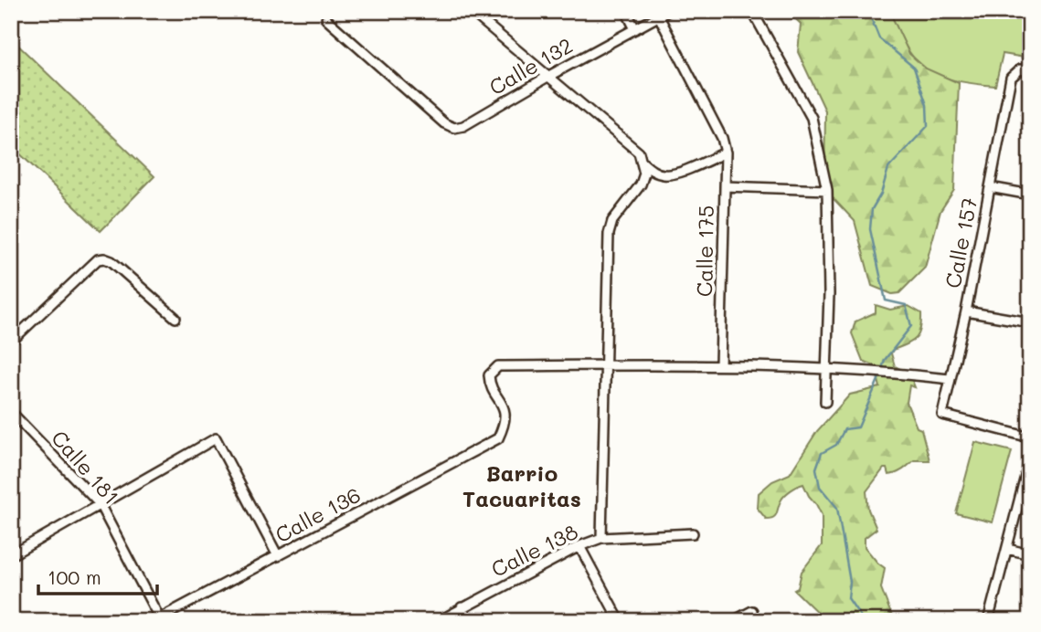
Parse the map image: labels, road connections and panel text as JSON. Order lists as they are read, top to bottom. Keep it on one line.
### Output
{"streets":{"street":["Calle 132","Calle 157","Calle 175","Calle 181","Calle 136","Calle 138"]},"crossings":[["Calle 132","Calle 175"],["Calle 181","Calle 136"]],"districts":["Barrio Tacuaritas"],"scale_bar":"100 m"}
